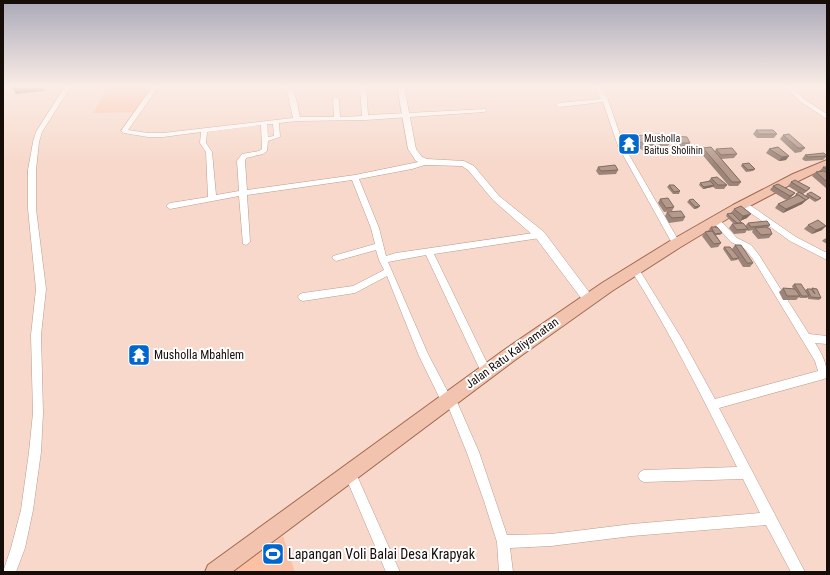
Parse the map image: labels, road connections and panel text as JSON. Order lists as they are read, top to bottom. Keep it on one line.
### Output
{"streets":{"main road":["Jalan Ratu Kaliyamatan"]},"places":{"temple":["Musholla Baitus Sholihin","Musholla Mbahlem"],"sports":["Lapangan Voli Balai Desa Krapyak"]}}
